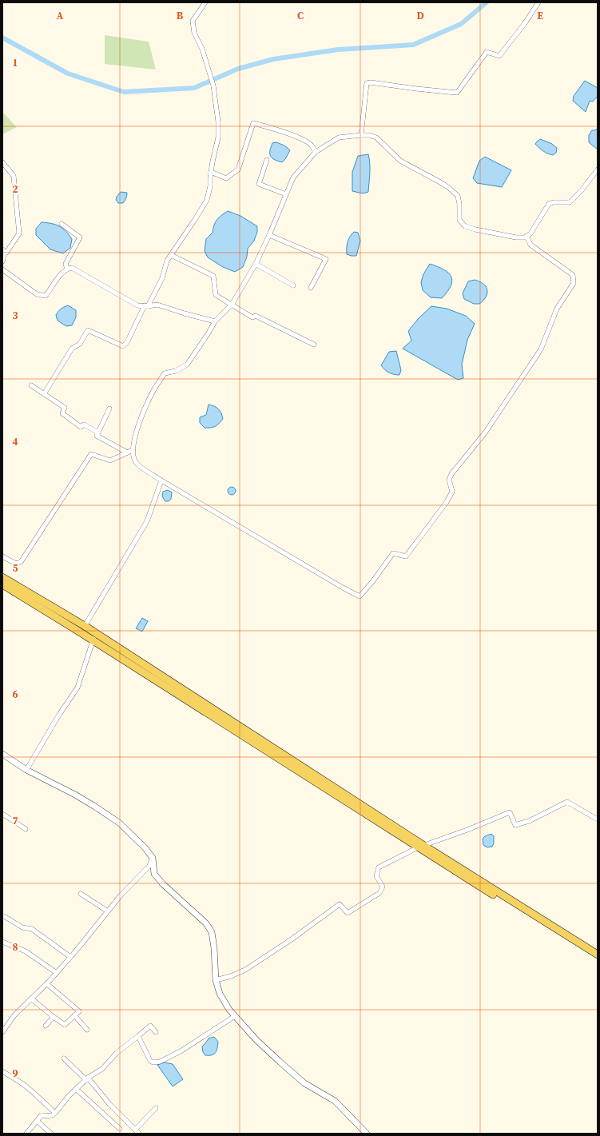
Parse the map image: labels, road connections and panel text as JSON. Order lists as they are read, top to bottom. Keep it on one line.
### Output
{"grid":{"columns":["A","B","C","D","E"],"rows":["1","2","3","4","5","6","7","8","9"]}}
